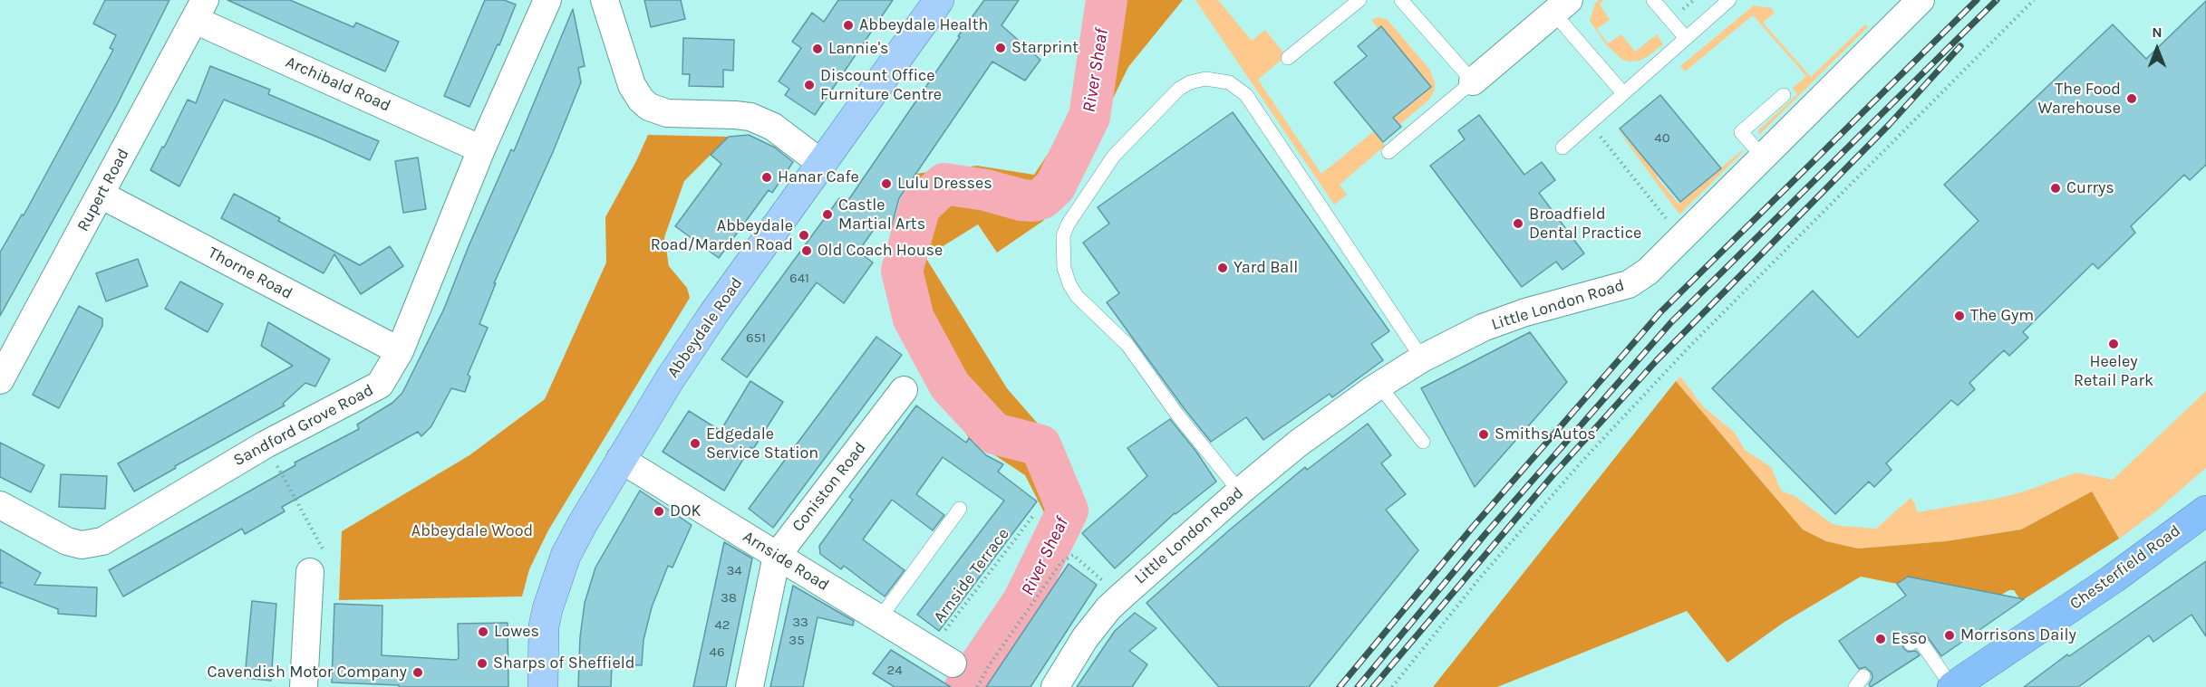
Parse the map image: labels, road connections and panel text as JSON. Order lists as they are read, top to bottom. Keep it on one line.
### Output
{"streets":{"highway":["Chesterfield Road"],"main road":["Abbeydale Road"],"street":["Archibald Road","Rupert Road","Thorne Road","Little London Road","Sandford Grove Road","Coniston Road","Arnside Road"],"path":["Arnside Terrace"]},"crossings":[["Archibald Road","Rupert Road"],["Archibald Road","Sandford Grove Road"],["Rupert Road","Thorne Road"],["Thorne Road","Sandford Grove Road"],["Abbeydale Road","Arnside Road"],["Coniston Road","Arnside Road"],["Arnside Road","Arnside Terrace"]],"water":["River Sheaf"],"parks":["Abbeydale Wood"],"places":["Abbeydale Health","Starprint","Lannie's","Discount Office Furniture Centre","The Food Warehouse","Hanar Cafe","Lulu Dresses","Currys","Castle Martial Arts","Broadfield Dental Practice","Abbeydale Road/Marden Road","Old Coach House","Yard Ball","The Gym","Heeley Retail Park","Smiths Autos","Edgedale Service Station","DOK","Lowes","Morrisons Daily","Esso","Sharps of Sheffield","Cavendish Motor Company"],"house_numbers":["40","641","651","34","38","33","42","35","46","24"],"north":"top"}
